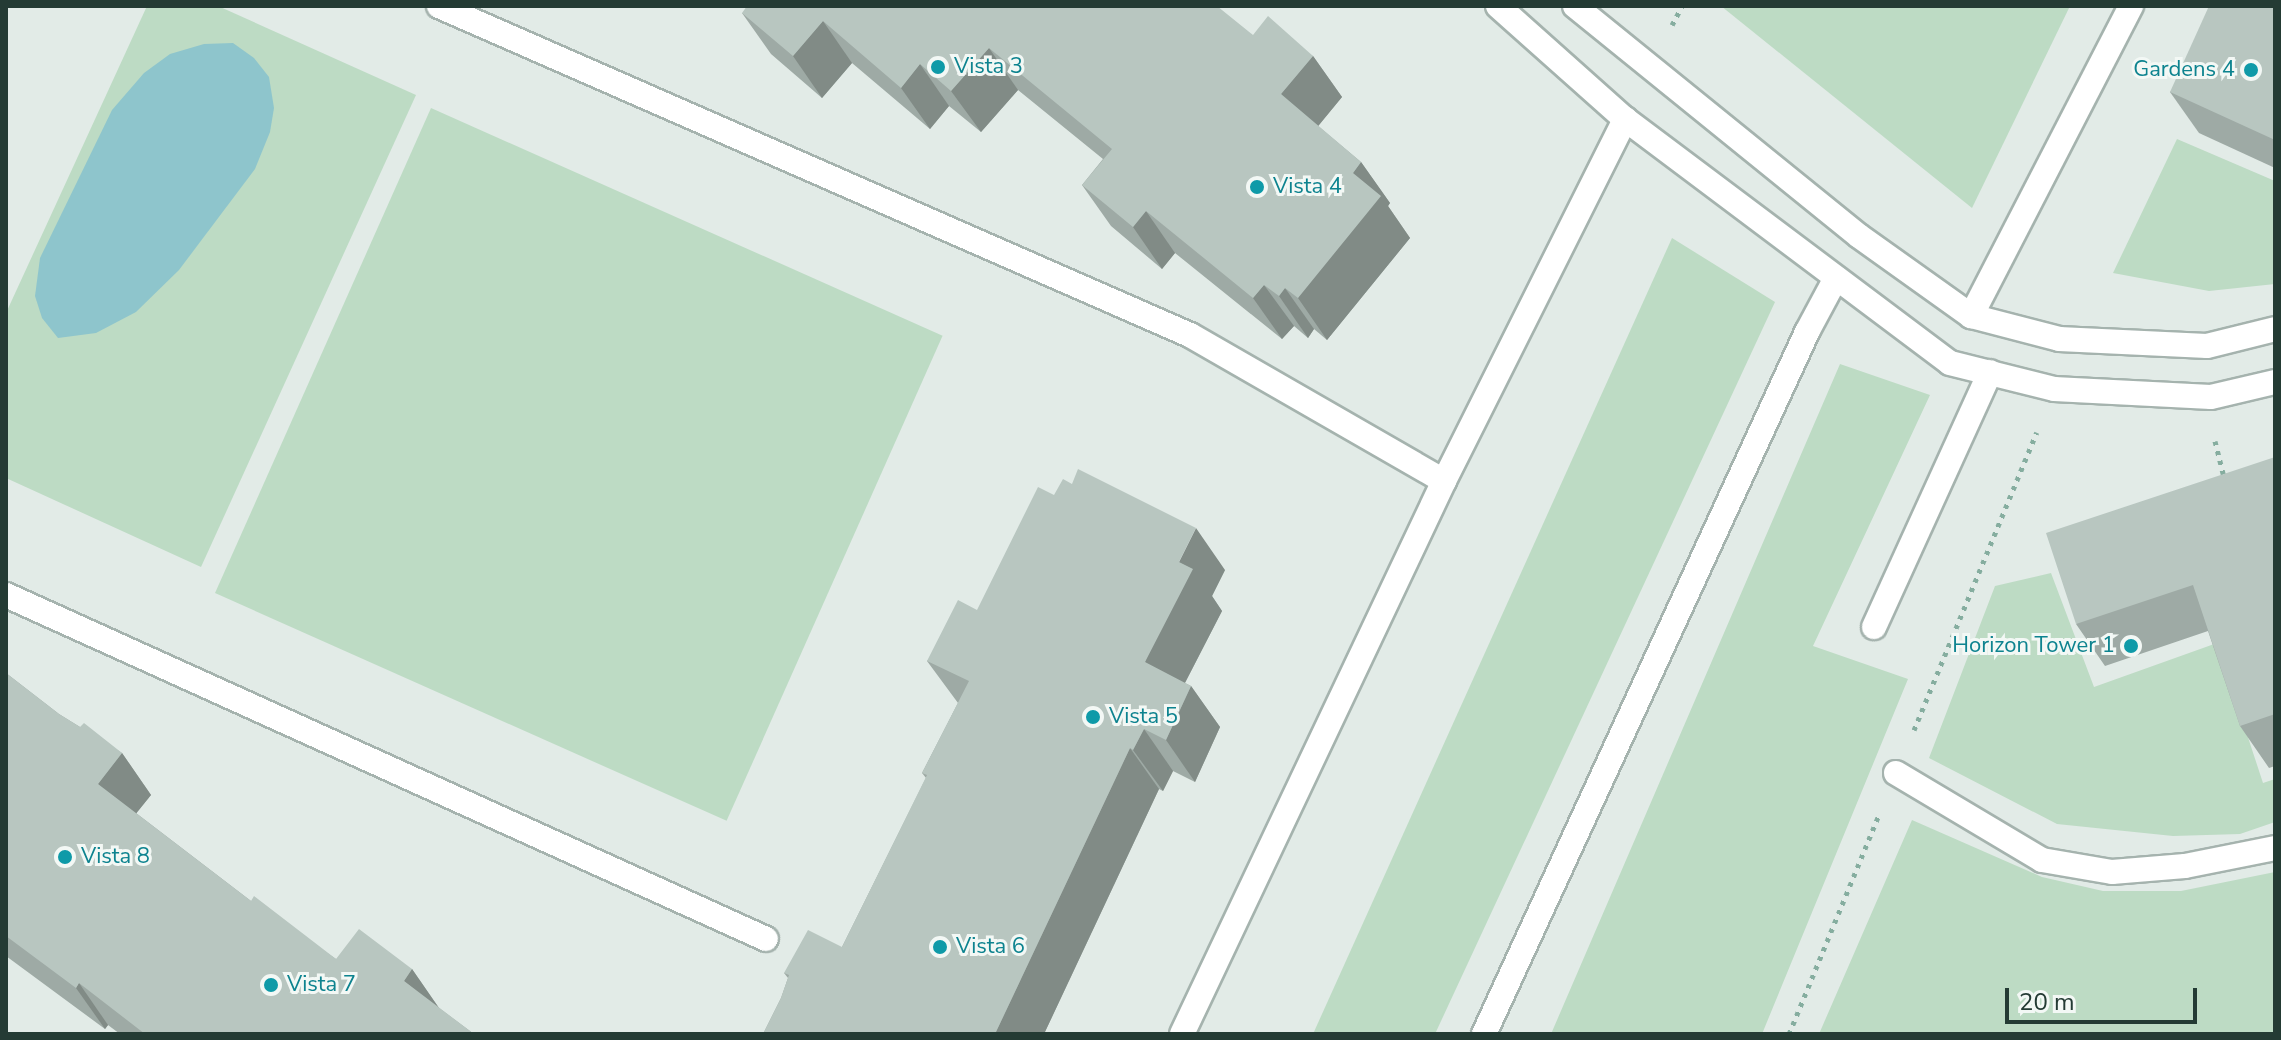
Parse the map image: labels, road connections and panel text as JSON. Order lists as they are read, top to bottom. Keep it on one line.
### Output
{"places":["Vista 3","Gardens 4","Vista 4","Horizon Tower 1","Vista 5","Vista 8","Vista 6","Vista 7"],"scale_bar":"20 m"}
